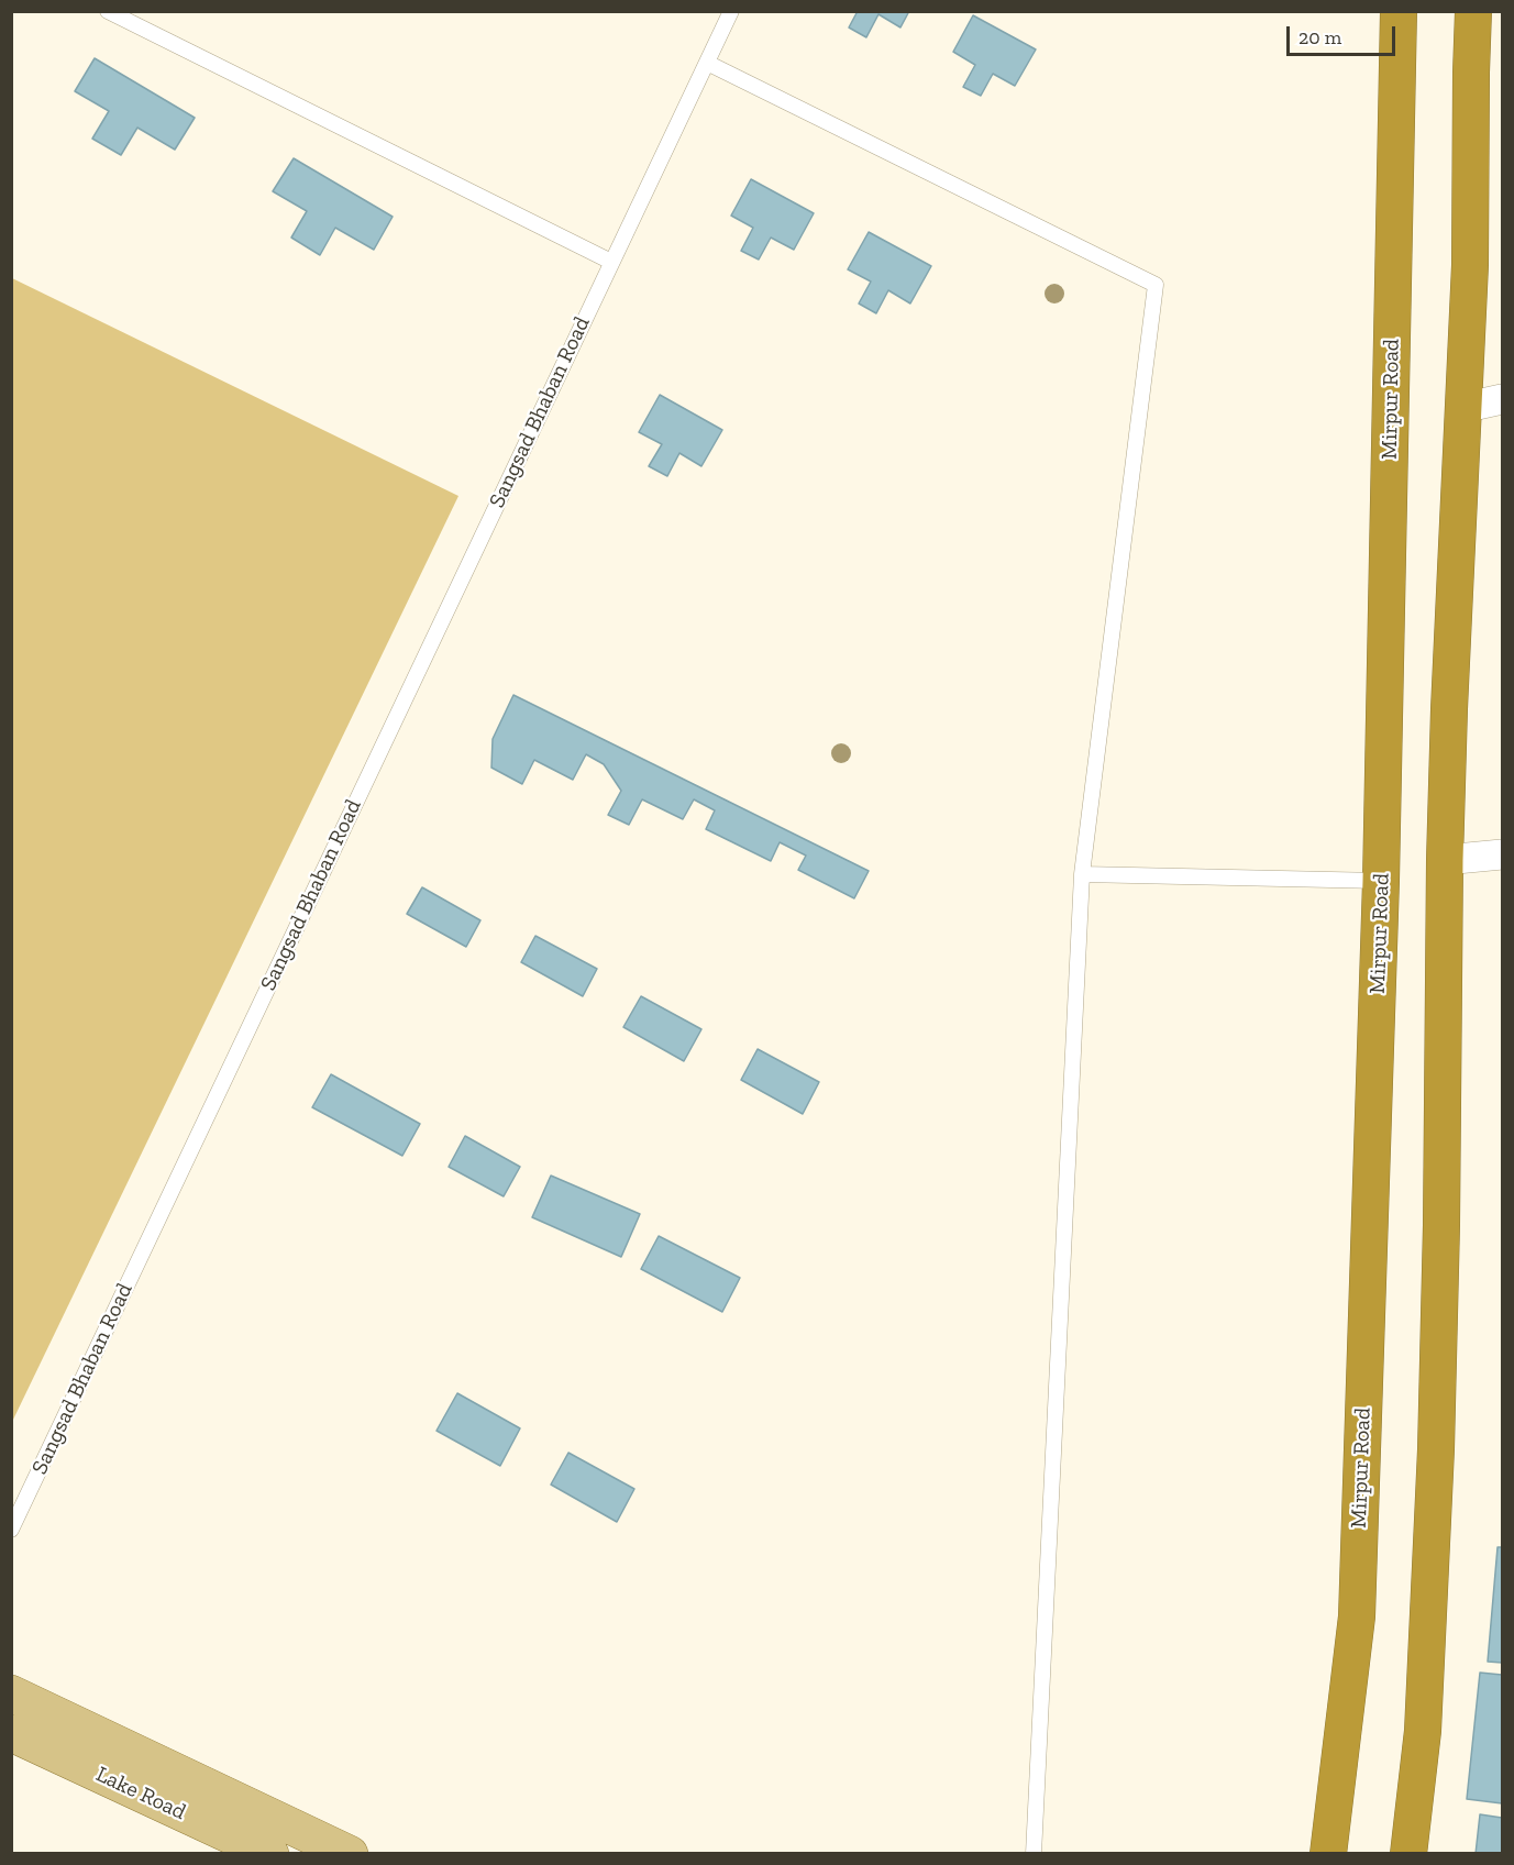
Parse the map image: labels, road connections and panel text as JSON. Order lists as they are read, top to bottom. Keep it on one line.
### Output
{"streets":{"highway":["Mirpur Road"],"main road":["Lake Road"],"lane":["Sangsad Bhaban Road"]},"scale_bar":"20 m"}
